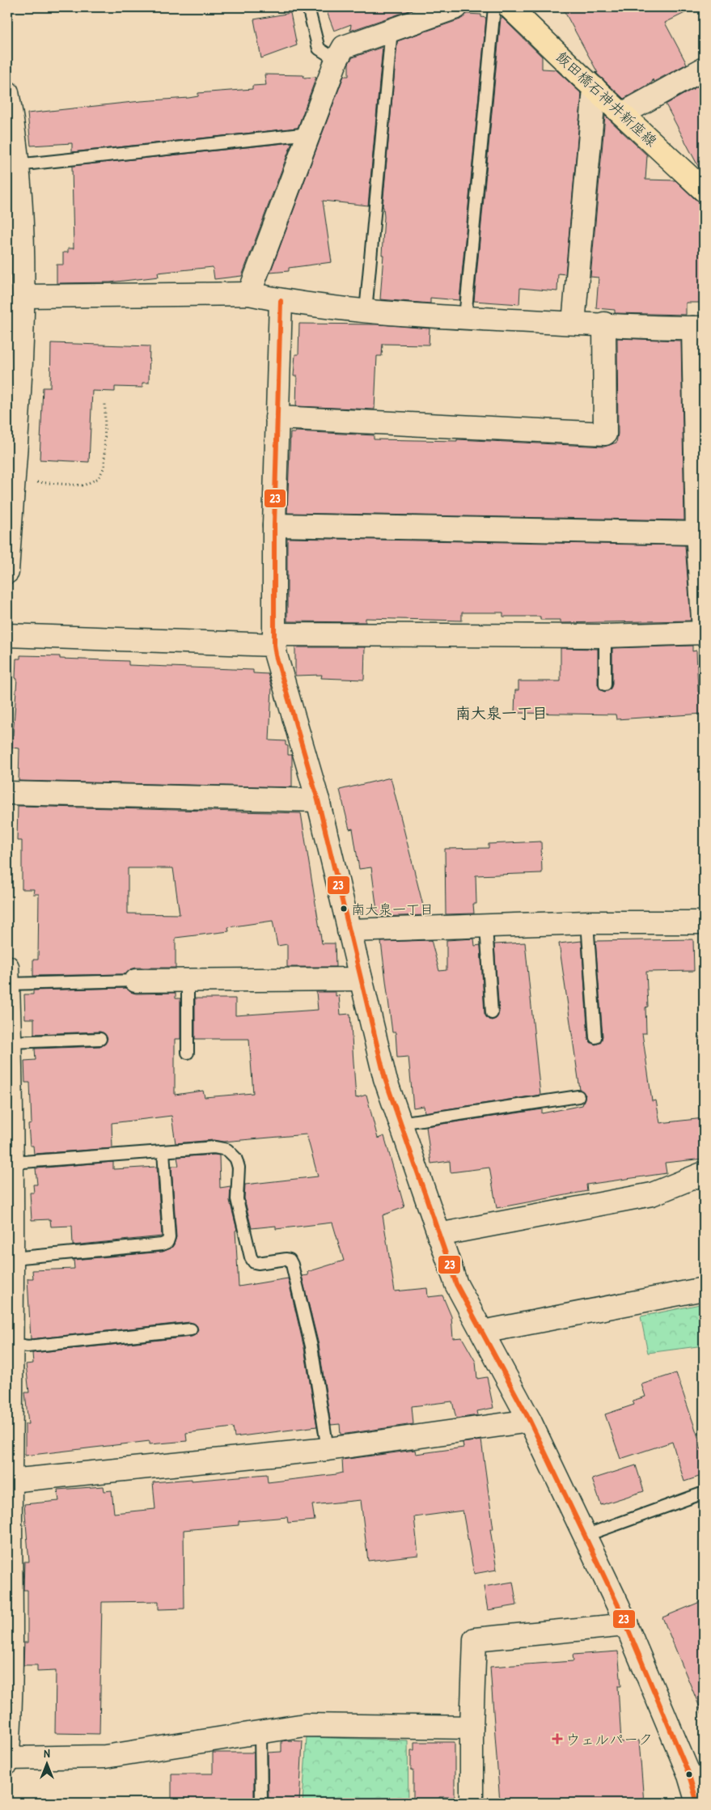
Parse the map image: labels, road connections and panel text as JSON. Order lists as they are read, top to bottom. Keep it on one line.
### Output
{"streets":{"main road":["飯田橋石神井新座線"]},"districts":["南大泉一丁目"],"places":{"other":["南大泉一丁目"],"health":["ウェルパーク"]},"lines":["transit line 23"],"north":"top"}
